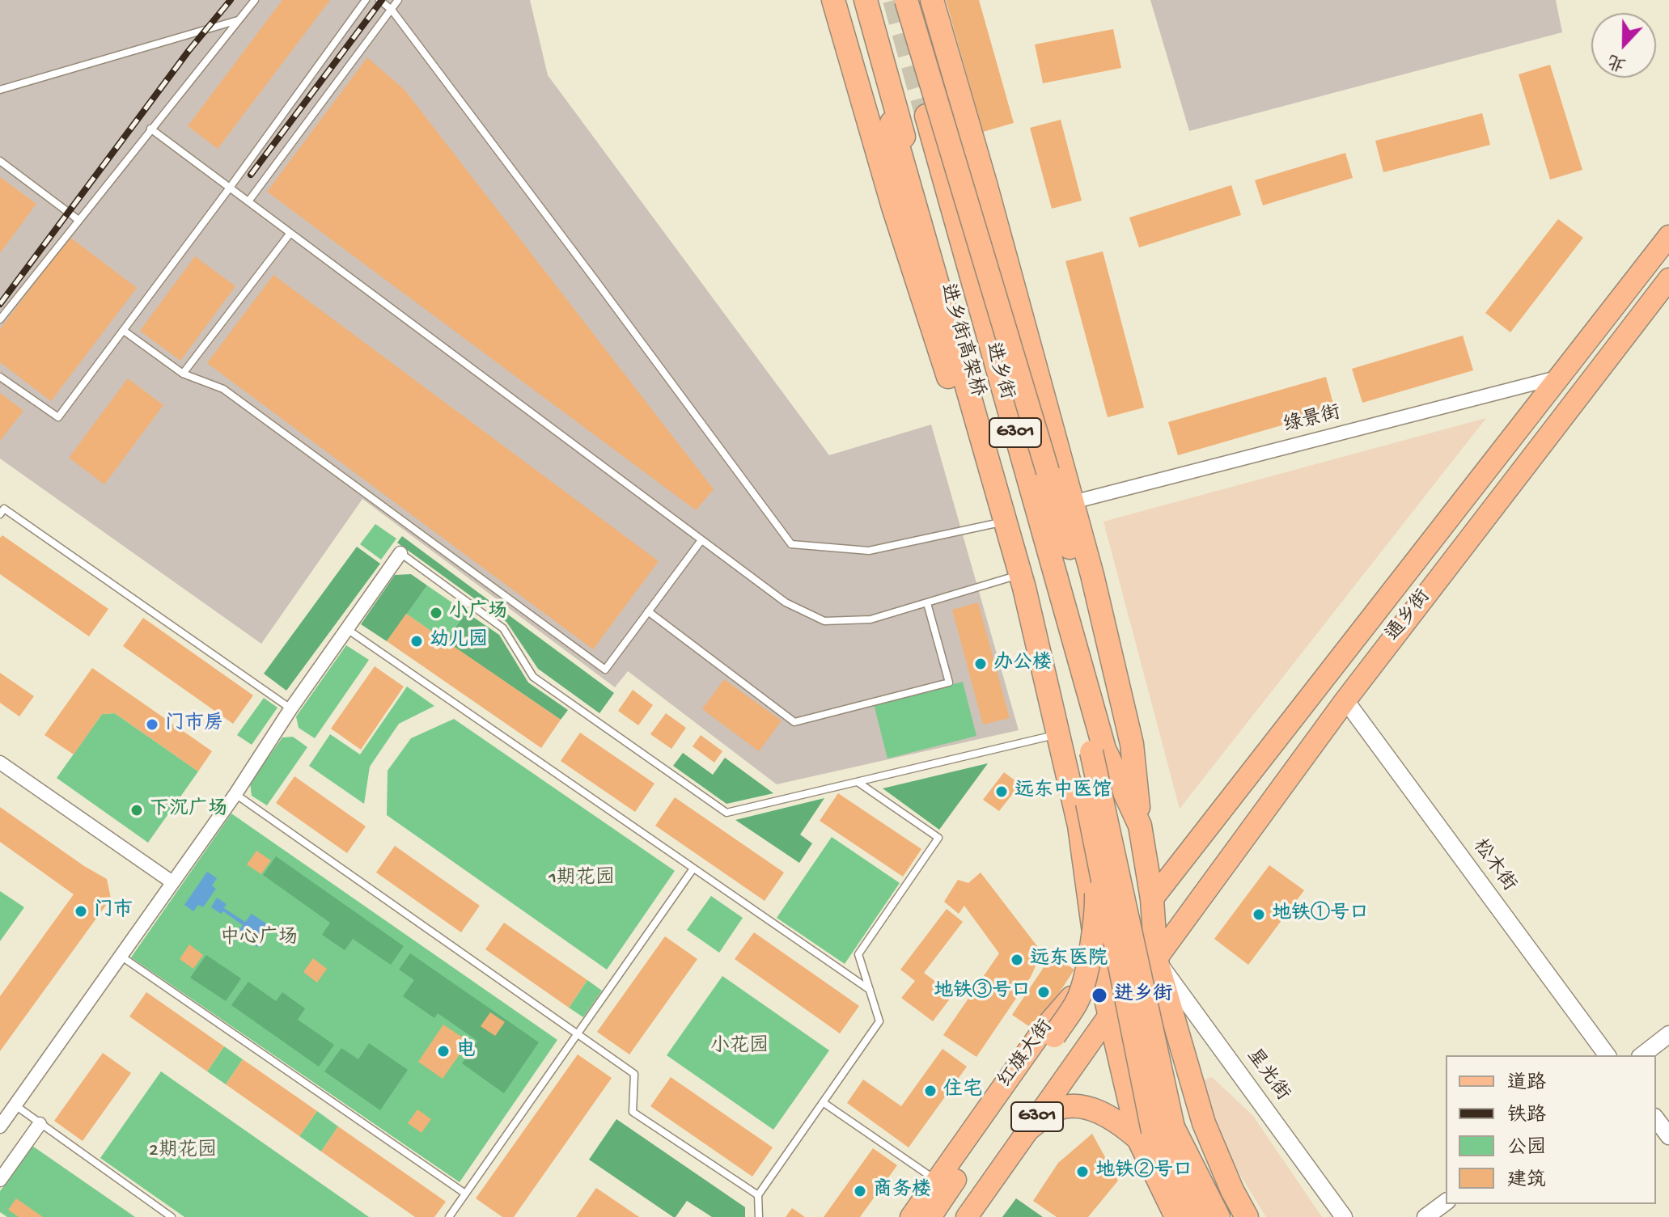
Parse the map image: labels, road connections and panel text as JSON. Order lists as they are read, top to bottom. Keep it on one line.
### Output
{"streets":{"highway":["进乡街高架桥","进乡街","G301","红旗大街"],"main road":["通乡街"],"street":["绿景街","松木街","星光街"]},"crossings":[["进乡街","G301"],["进乡街","通乡街"],["进乡街","红旗大街"],["进乡街","星光街"],["绿景街","通乡街"],["G301","通乡街"],["G301","星光街"],["通乡街","松木街"],["通乡街","红旗大街"],["通乡街","星光街"]],"parks":["1期花园","中心广场","小花园","2期花园"],"places":["小广场","幼儿园","办公楼","门市房","远东中医馆","下沉广场","门市","地铁①号口","远东医院","地铁③号口","进乡街","电","住宅","地铁②号口","商务楼"],"legend":["道路","铁路","公园","建筑"],"north":"bottom"}
